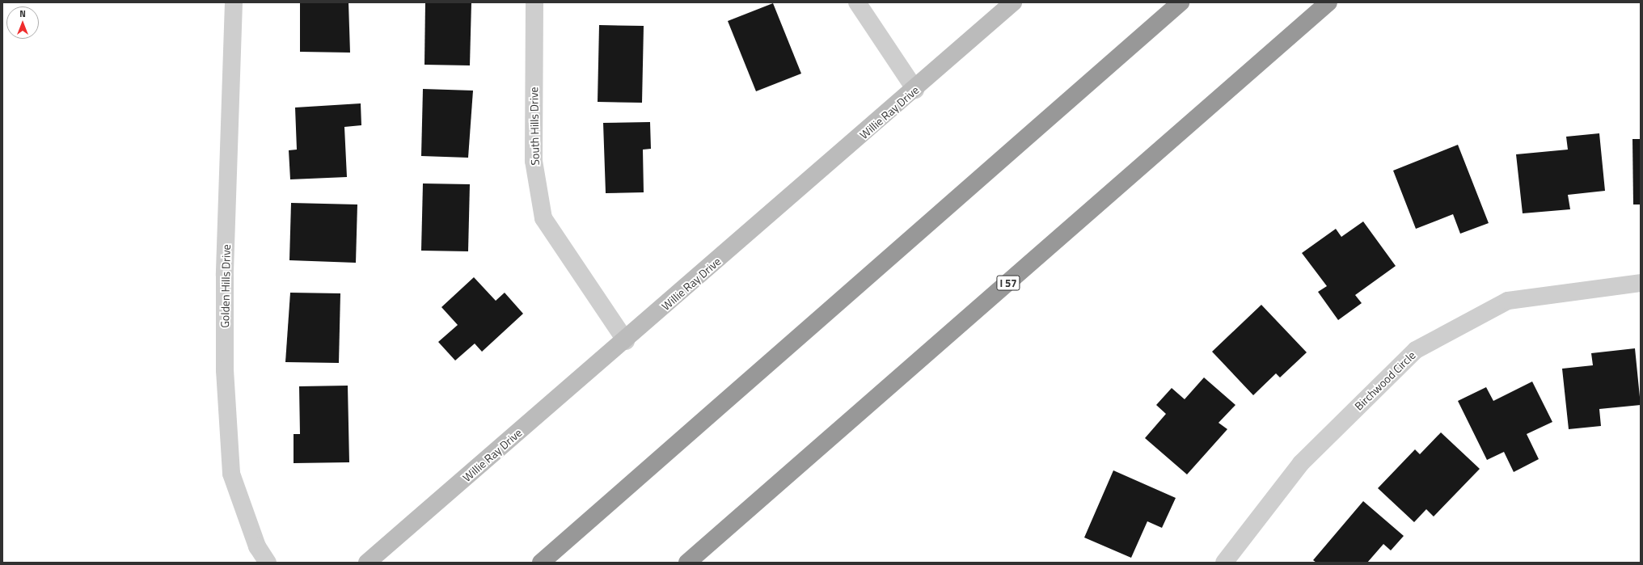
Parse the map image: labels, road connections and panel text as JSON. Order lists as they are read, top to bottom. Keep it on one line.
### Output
{"streets":{"highway":["I 57"],"street":["Willie Ray Drive","South Hills Drive","Golden Hills Drive","Birchwood Circle"]},"crossings":[["Willie Ray Drive","South Hills Drive"]],"north":"top"}
